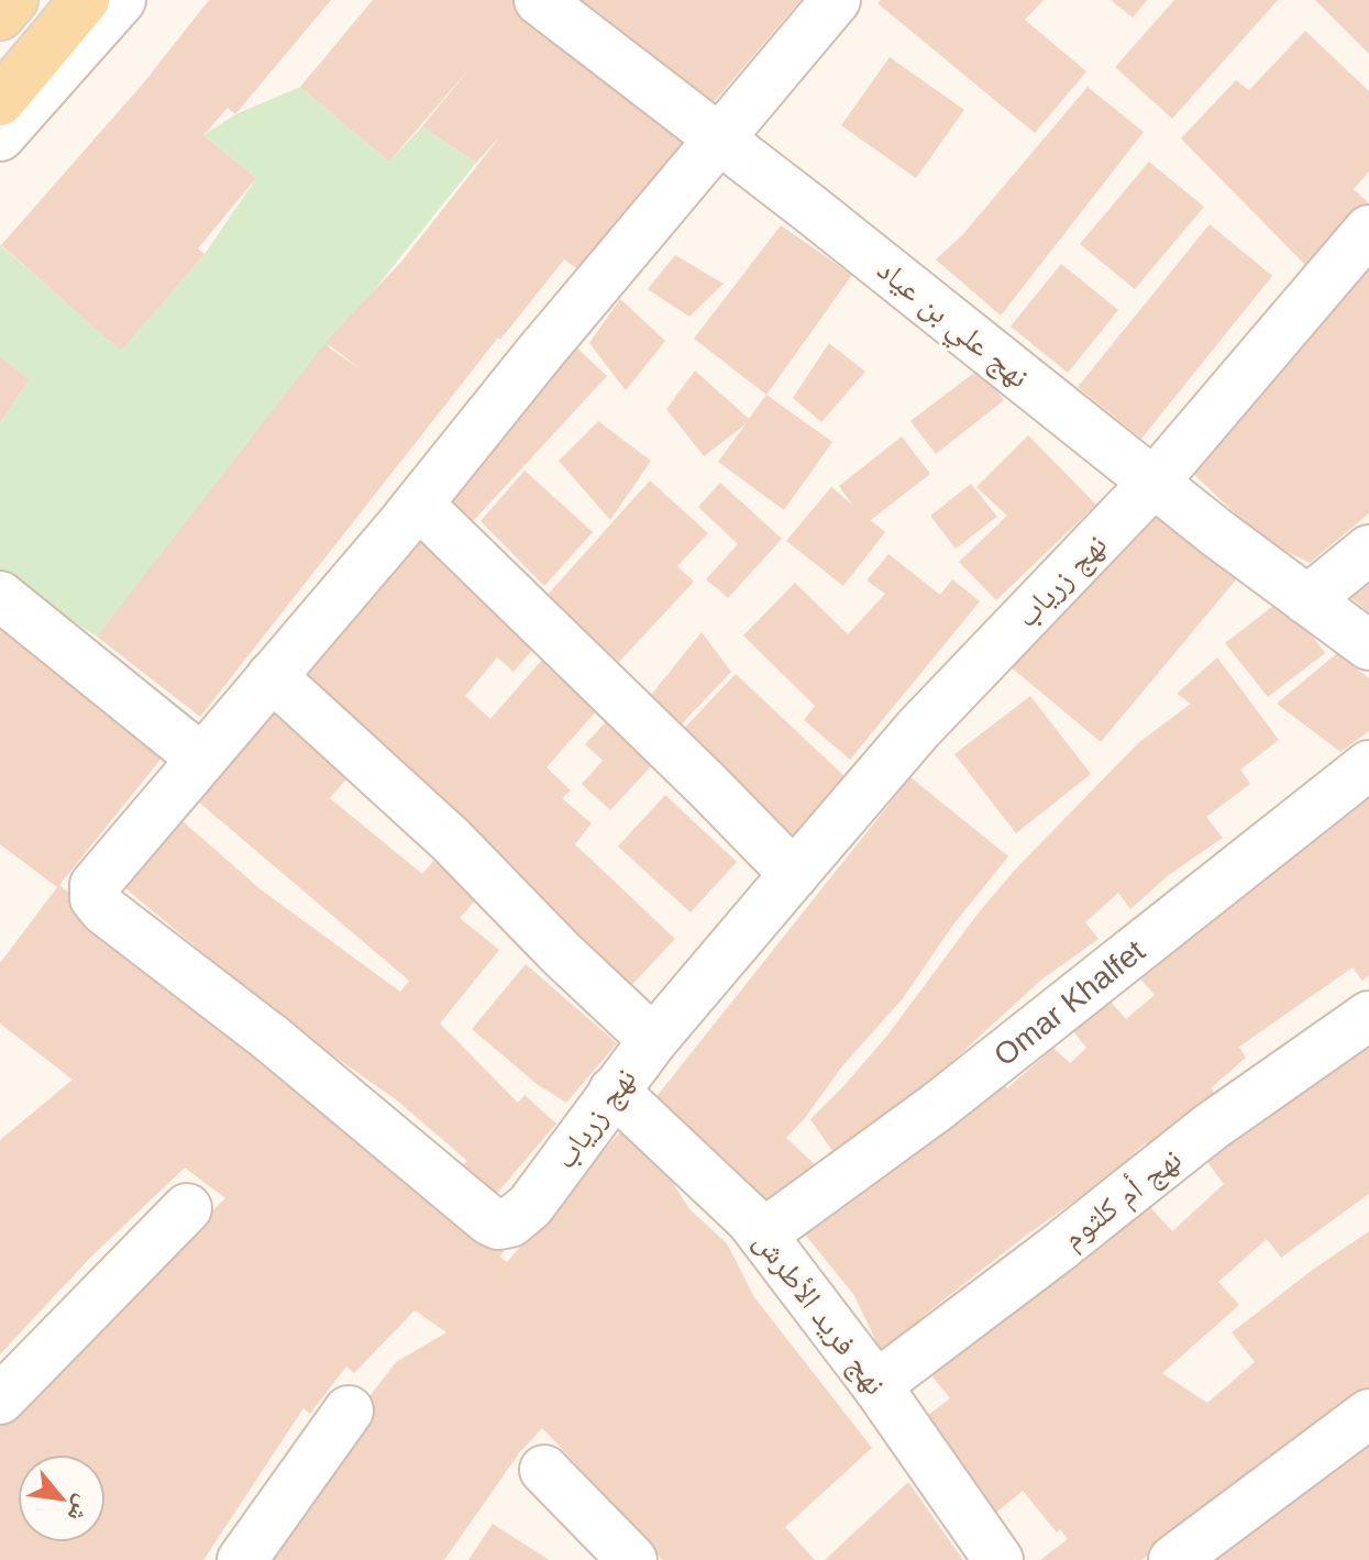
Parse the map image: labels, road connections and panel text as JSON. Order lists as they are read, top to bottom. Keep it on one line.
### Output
{"streets":{"street":["نهج علي بن عياد","نهج زرياب","Omar Khalfet","نهج أم كلثوم","نهج فريد الأطرش"]},"crossings":[["نهج علي بن عياد","نهج زرياب"],["نهج زرياب","نهج فريد الأطرش"],["Omar Khalfet","نهج فريد الأطرش"],["نهج أم كلثوم","نهج فريد الأطرش"]],"north":"bottom right"}
